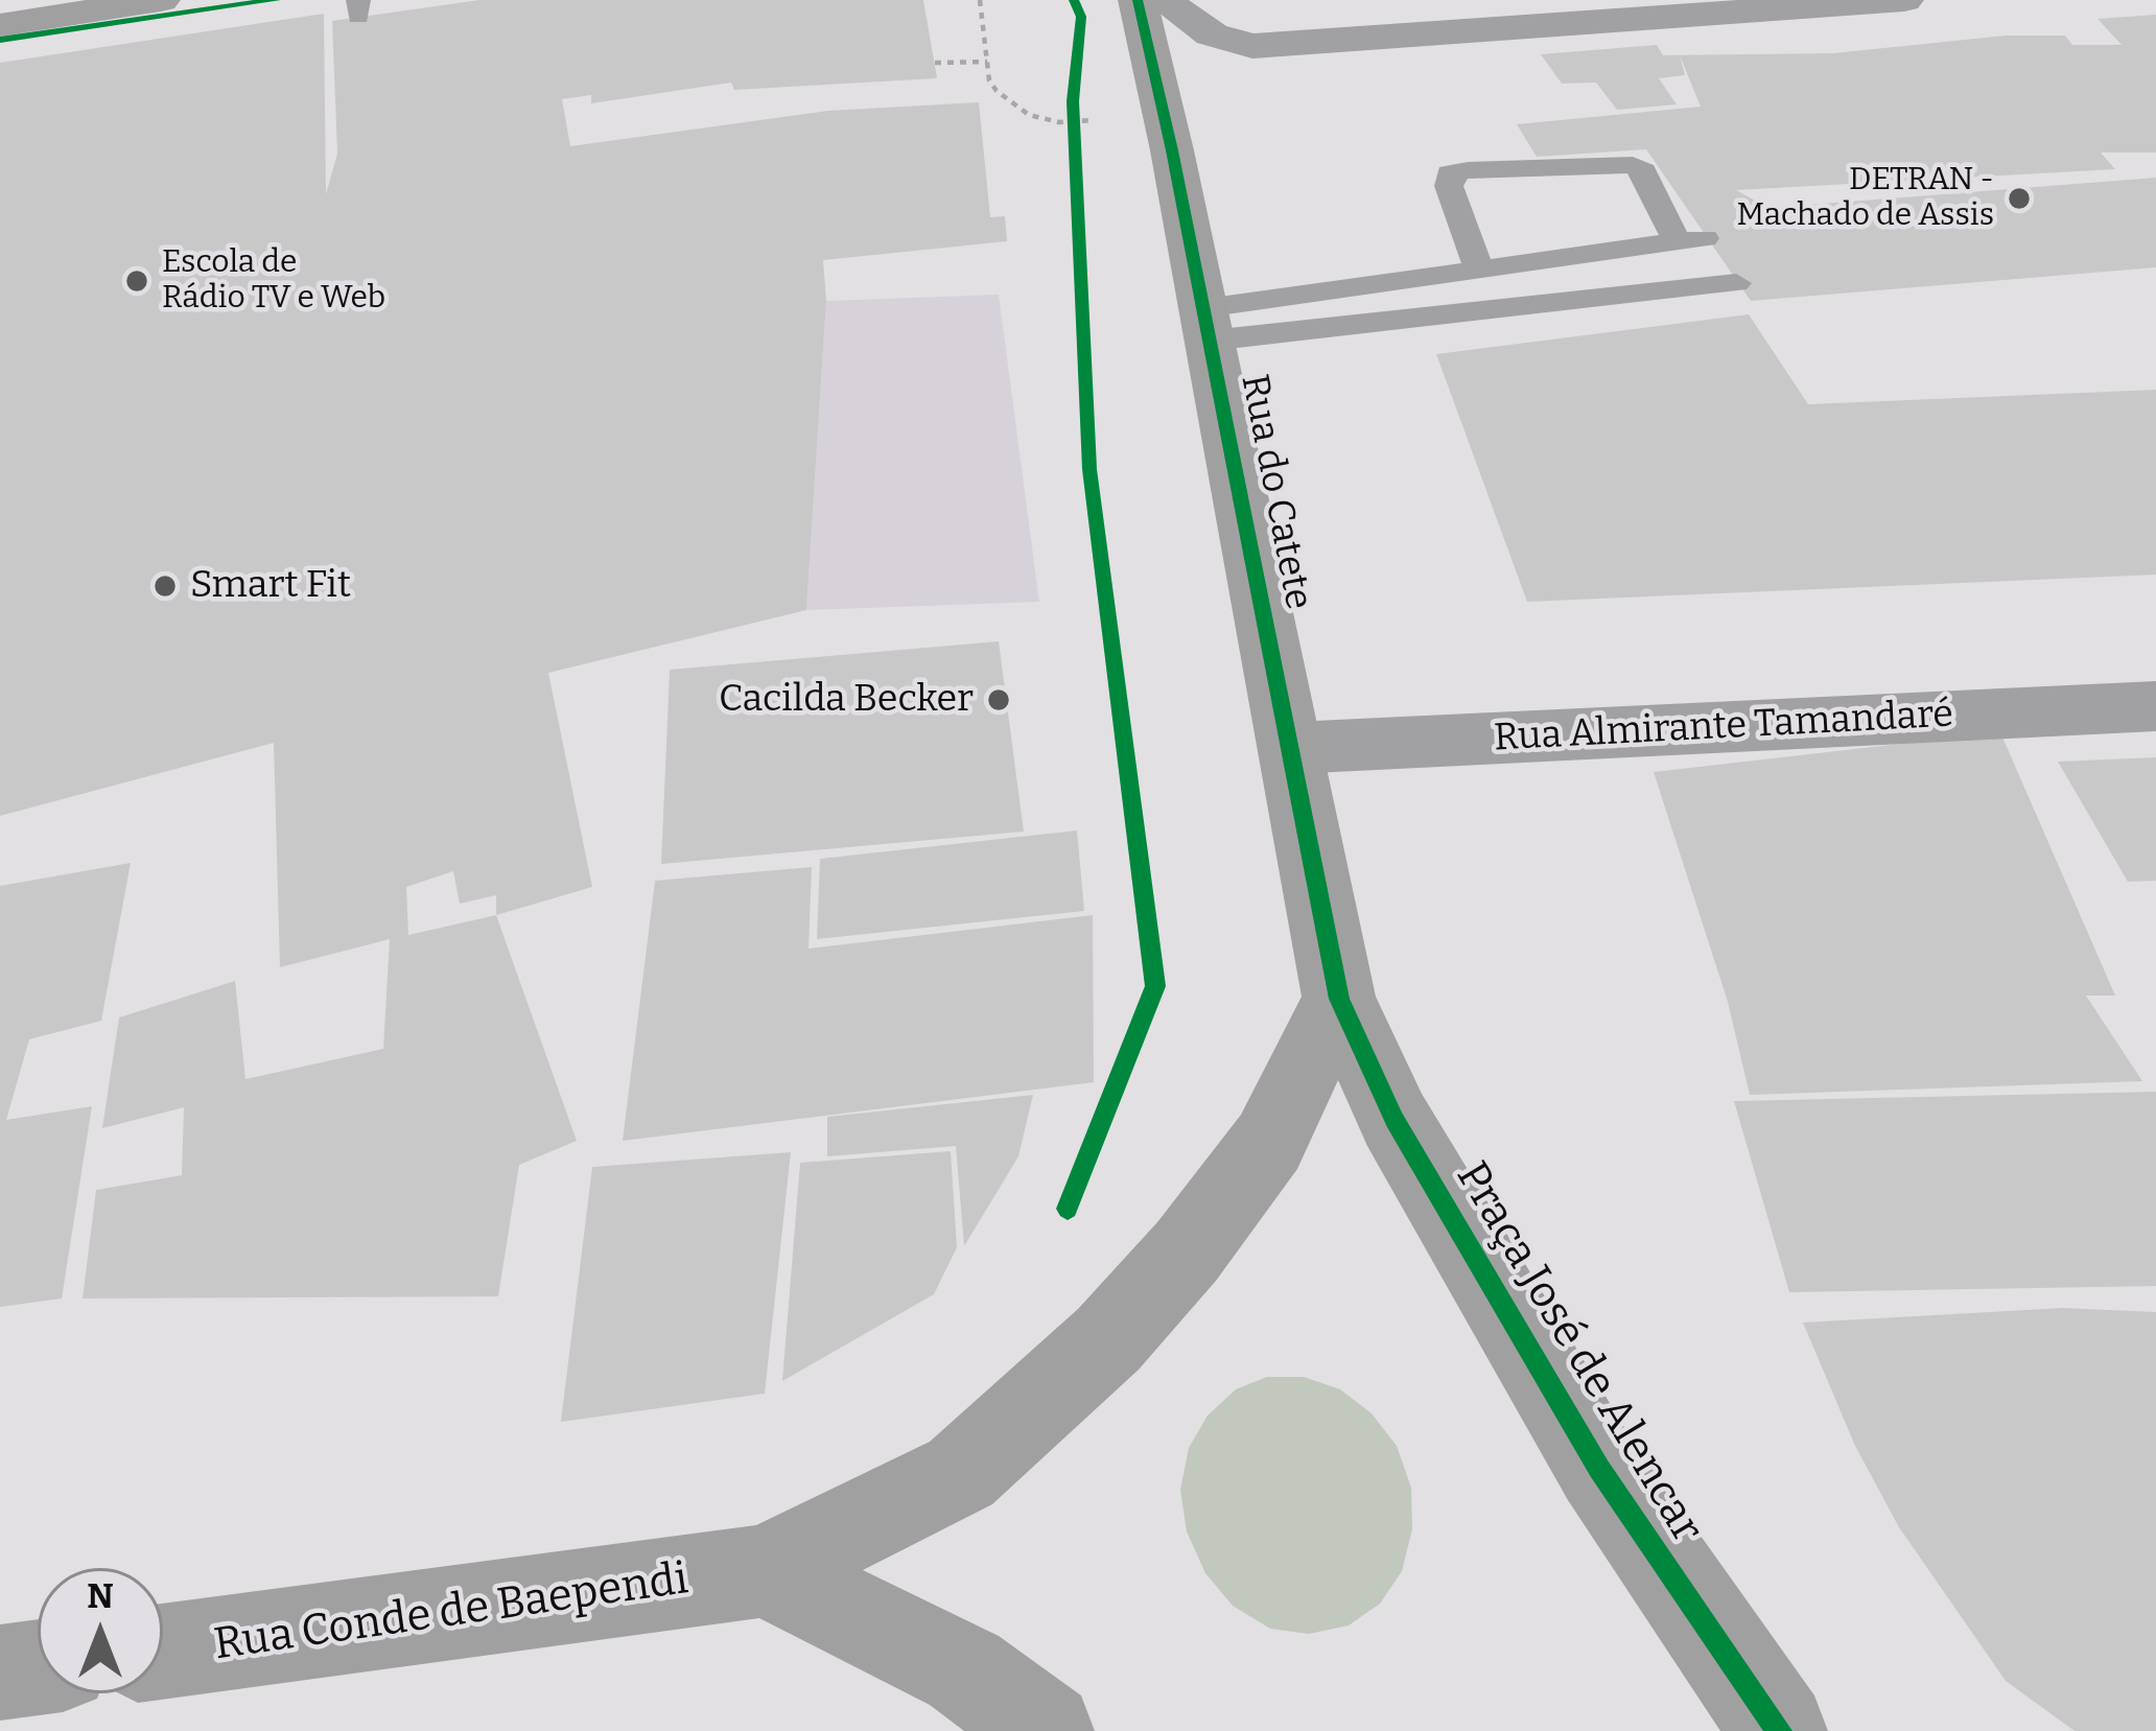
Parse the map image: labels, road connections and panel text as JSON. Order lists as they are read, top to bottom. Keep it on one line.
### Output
{"streets":{"main road":["Rua do Catete","Praça José de Alencar","Rua Conde de Baependi"],"street":["Rua Almirante Tamandaré"]},"crossings":[["Rua do Catete","Rua Almirante Tamandaré"],["Rua do Catete","Praça José de Alencar"]],"places":["DETRAN - Machado de Assis","Escola de Rádio TV e Web","Smart Fit","Cacilda Becker"],"north":"top"}
